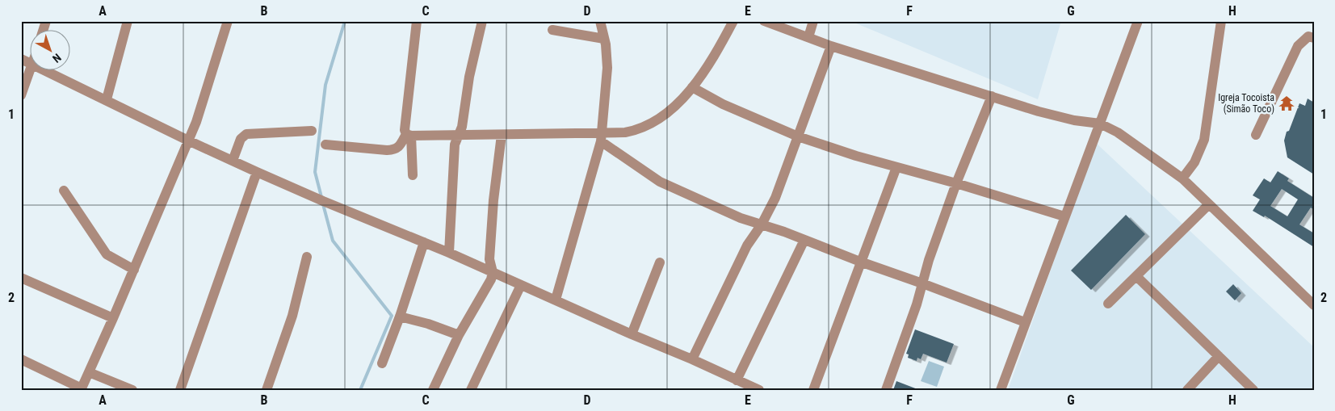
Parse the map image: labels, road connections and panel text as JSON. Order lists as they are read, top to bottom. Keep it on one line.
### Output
{"places":{"temple":["Igreja Tocoista (Simão Toco)"]},"north":"bottom right","grid":{"columns":["A","B","C","D","E","F","G","H"],"rows":["1","2"]}}
